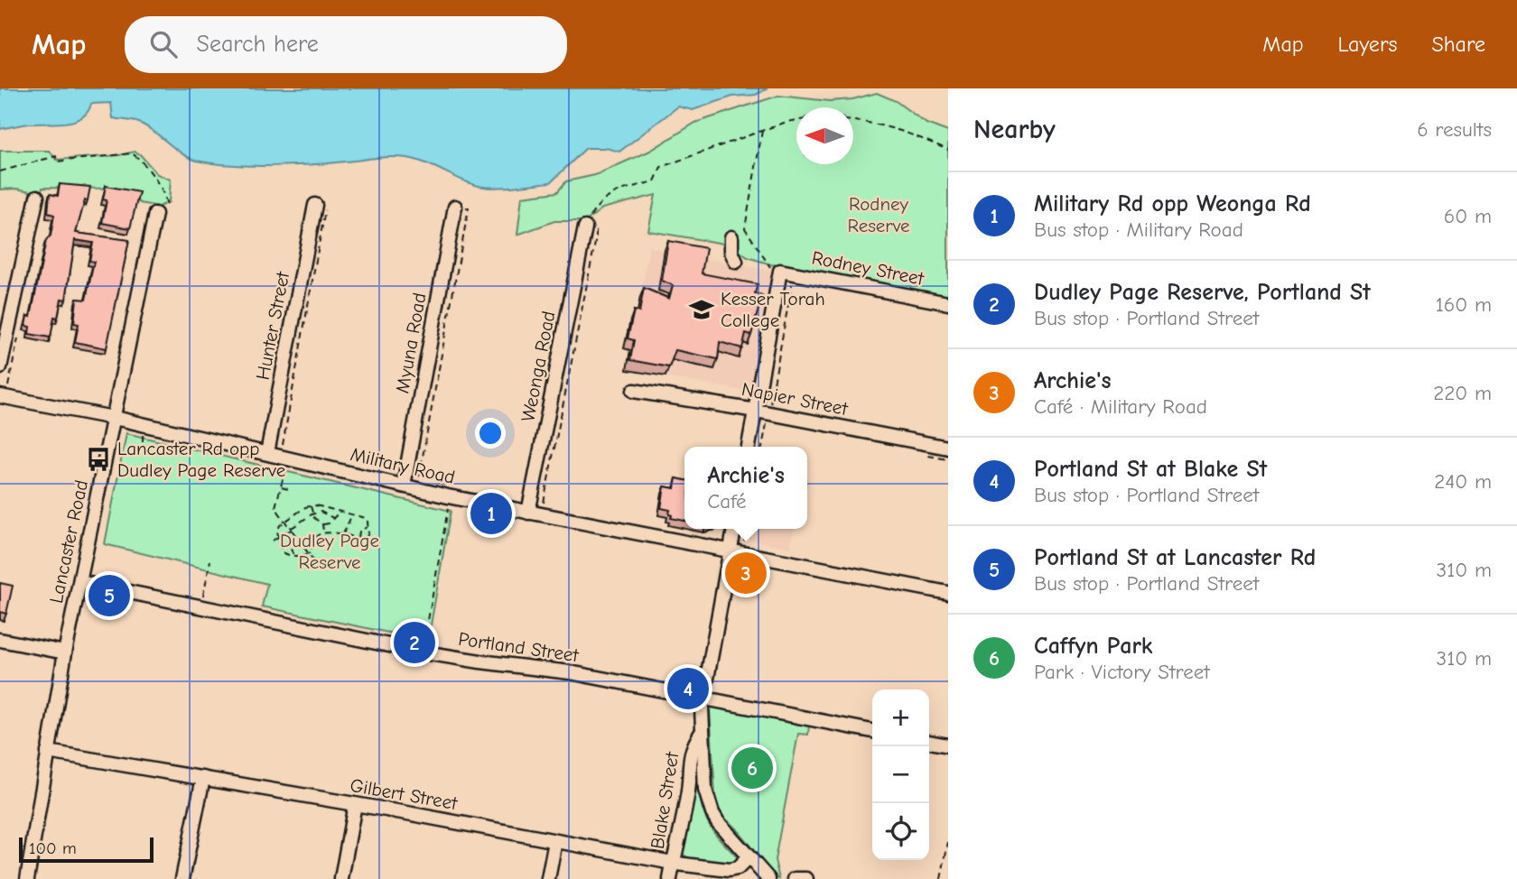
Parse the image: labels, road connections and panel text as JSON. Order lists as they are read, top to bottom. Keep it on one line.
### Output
{"streets":{"street":["Rodney Street","Hunter Street","Myuna Road","Weonga Road","Napier Street","Military Road","Lancaster Road","Portland Street","Gilbert Street","Blake Street"]},"crossings":[["Hunter Street","Military Road"],["Myuna Road","Military Road"],["Weonga Road","Military Road"],["Military Road","Lancaster Road"],["Lancaster Road","Portland Street"],["Lancaster Road","Gilbert Street"],["Gilbert Street","Blake Street"]],"parks":["Rodney Reserve","Dudley Page Reserve"],"places":{"school or university":["Kesser Torah College"],"bus stop":["Lancaster Rd opp Dudley Page Reserve"]},"scale_bar":"100 m","north":"left","page":{"header":"Map","search":"Search here","nav":["Map","Layers","Share"],"heading":["Nearby","6 results"],"list":[{"mark":"1","name":"Military Rd opp Weonga Rd","note":"Bus stop · Military Road","value":"60 m"},{"mark":"2","name":"Dudley Page Reserve, Portland St","note":"Bus stop · Portland Street","value":"160 m"},{"mark":"3","name":"Archie's","note":"Café · Military Road","value":"220 m"},{"mark":"4","name":"Portland St at Blake St","note":"Bus stop · Portland Street","value":"240 m"},{"mark":"5","name":"Portland St at Lancaster Rd","note":"Bus stop · Portland Street","value":"310 m"},{"mark":"6","name":"Caffyn Park","note":"Park · Victory Street","value":"310 m"}],"popup":["Archie's","Café"],"pins":["1","3","5","2","4","6"],"map_buttons":["+","−"],"scale":"100 m"}}
